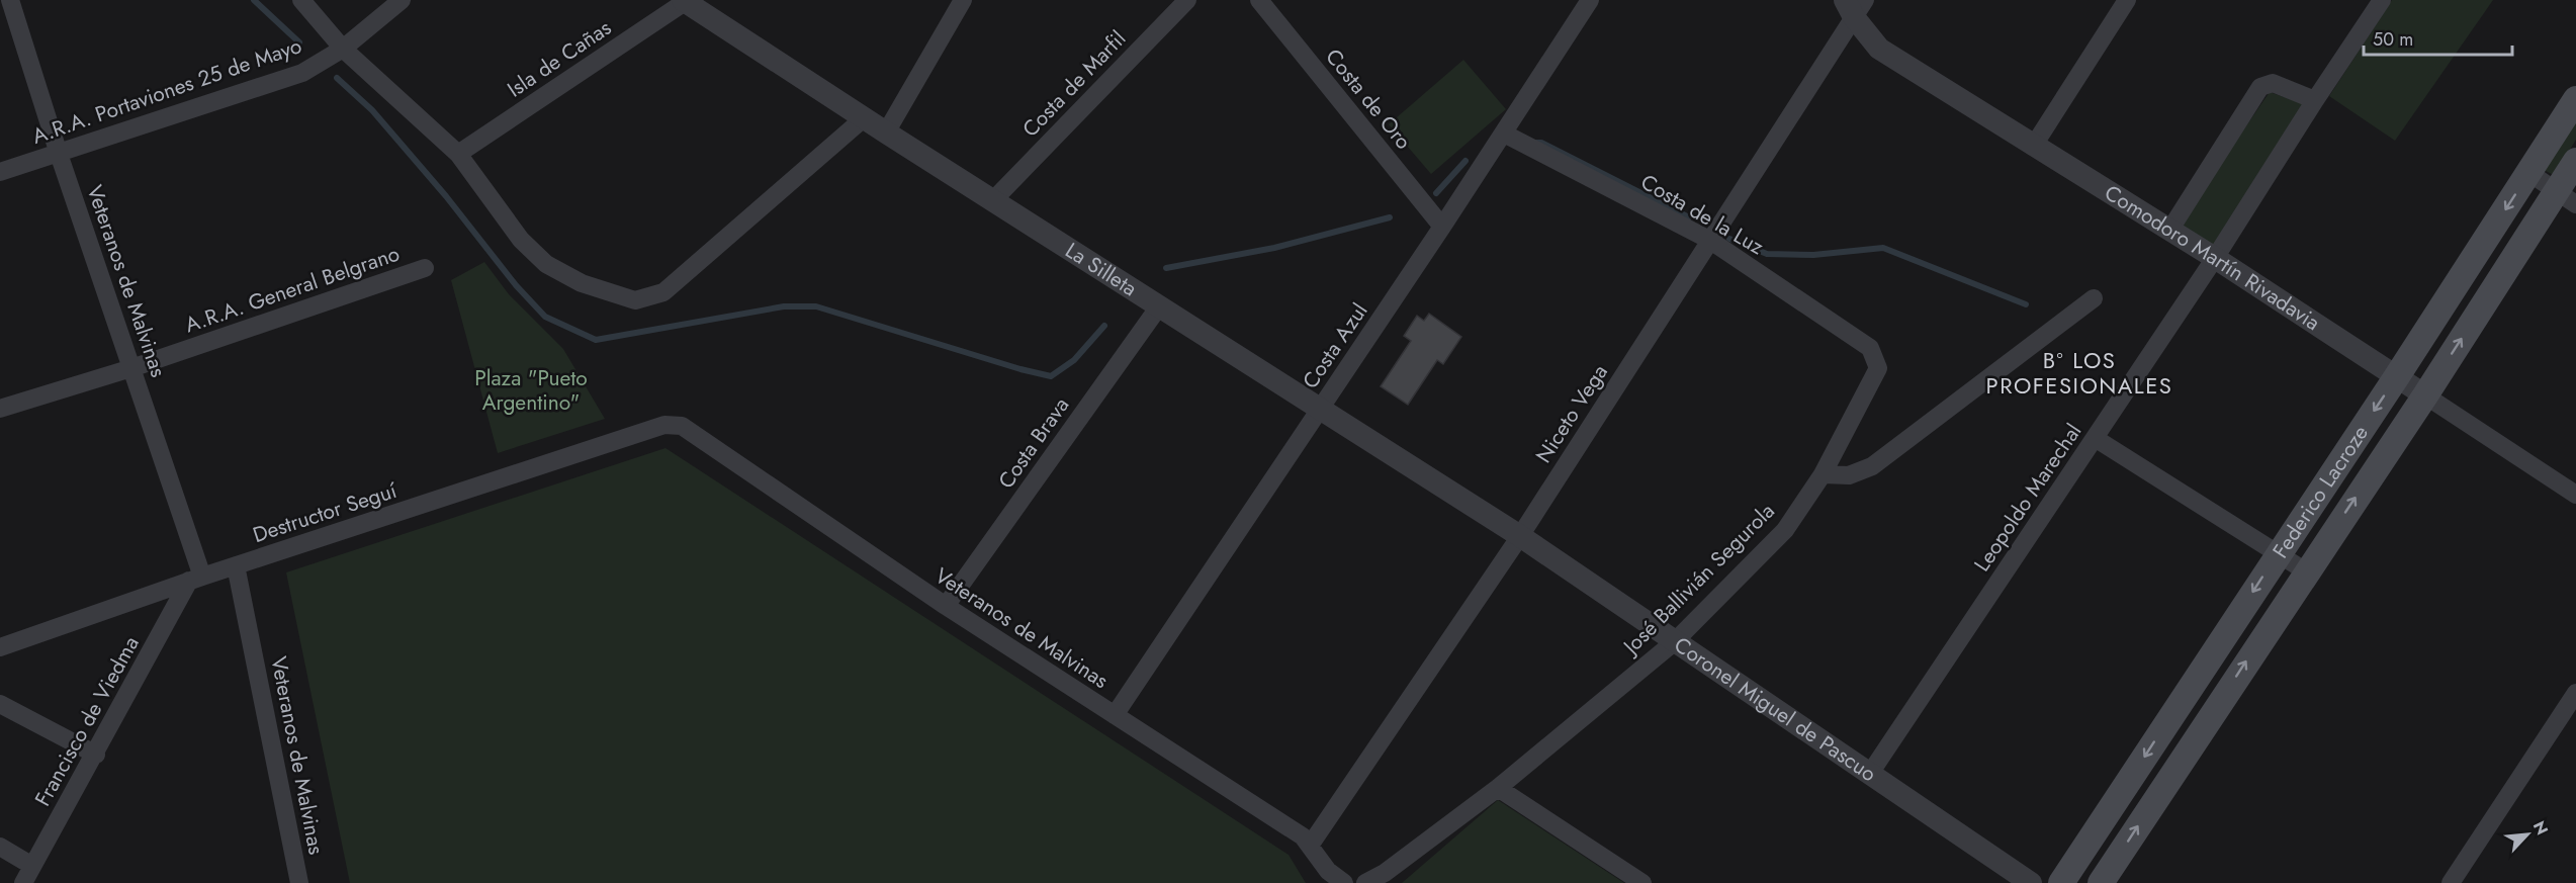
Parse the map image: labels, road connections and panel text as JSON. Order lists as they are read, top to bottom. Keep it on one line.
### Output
{"streets":{"main road":["Federico Lacroze"],"street":["Isla de Cañas","Costa de Marfil","A.R.A. Portaviones 25 de Mayo","Costa de Oro","Costa de la Luz","Comodoro Martín Rivadavia","La Silleta","Veteranos de Malvinas","A.R.A. General Belgrano","Costa Azul","Niceto Vega","Costa Brava","Leopoldo Marechal","Destructor Seguí","José Ballivián Segurola","Coronel Miguel de Pascuo","Francisco de Viedma"]},"crossings":[["Isla de Cañas","La Silleta"],["Costa de Marfil","La Silleta"],["A.R.A. Portaviones 25 de Mayo","Veteranos de Malvinas"],["Costa de Oro","Costa Azul"],["Costa de la Luz","Costa Azul"],["Costa de la Luz","Niceto Vega"],["Costa de la Luz","José Ballivián Segurola"],["Comodoro Martín Rivadavia","Niceto Vega"],["Comodoro Martín Rivadavia","Federico Lacroze"],["Comodoro Martín Rivadavia","Leopoldo Marechal"],["La Silleta","Costa Azul"],["La Silleta","Niceto Vega"],["La Silleta","Costa Brava"],["La Silleta","Coronel Miguel de Pascuo"],["Veteranos de Malvinas","A.R.A. General Belgrano"],["Veteranos de Malvinas","Costa Azul"],["Veteranos de Malvinas","Niceto Vega"],["Veteranos de Malvinas","Costa Brava"],["Veteranos de Malvinas","Destructor Seguí"],["Veteranos de Malvinas","Francisco de Viedma"],["Niceto Vega","Coronel Miguel de Pascuo"],["Leopoldo Marechal","Coronel Miguel de Pascuo"],["Destructor Seguí","Francisco de Viedma"],["José Ballivián Segurola","Coronel Miguel de Pascuo"]],"districts":["B° LOS PROFESIONALES"],"parks":["Plaza \"Pueto Argentino\""],"scale_bar":"50 m","north":"top right"}
